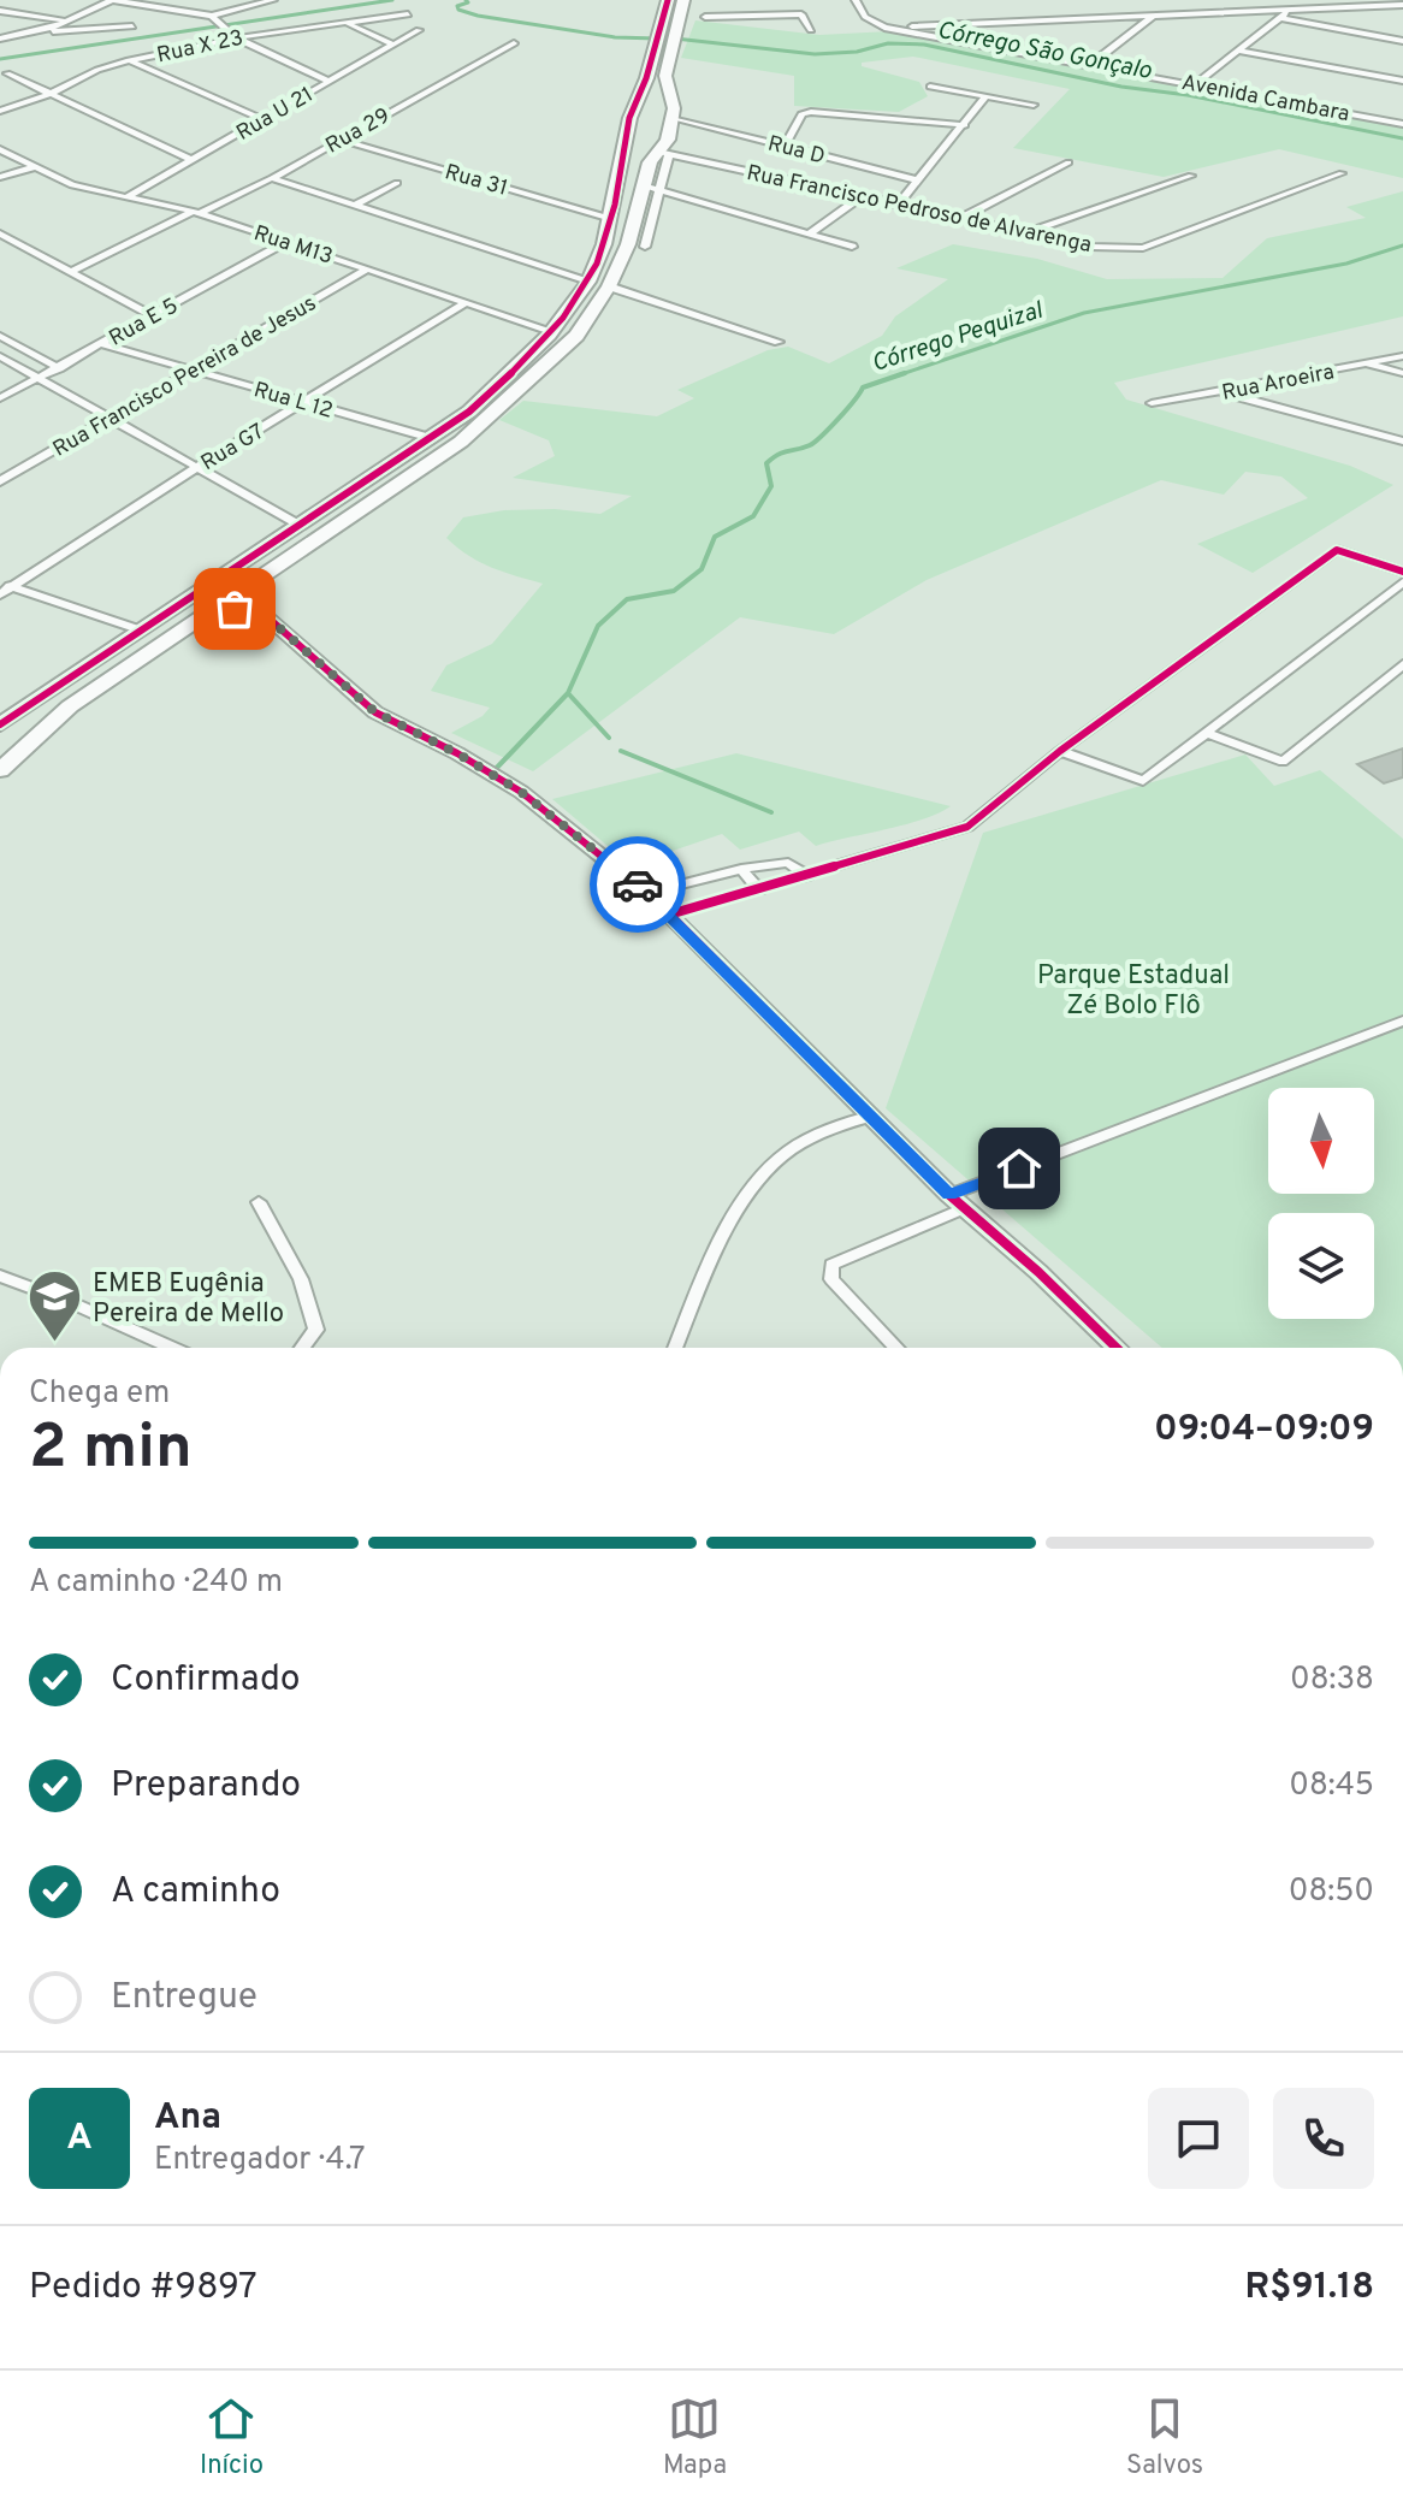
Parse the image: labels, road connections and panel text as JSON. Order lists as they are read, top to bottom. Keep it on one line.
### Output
{"streets":{"street":["Rua X 23","Avenida Cambara","Rua U 21","Rua 29","Rua D","Rua 31","Rua Francisco Pedroso de Alvarenga","Rua M13","Rua E 5","Rua Francisco Pereira de Jesus","Rua Aroeira","Rua L 12","Rua G7"]},"crossings":[["Rua U 21","Rua M13"],["Rua 29","Rua 31"],["Rua 29","Rua M13"],["Rua M13","Rua E 5"],["Rua M13","Rua Francisco Pereira de Jesus"],["Rua M13","Rua G7"],["Rua E 5","Rua L 12"],["Rua Francisco Pereira de Jesus","Rua L 12"],["Rua L 12","Rua G7"]],"water":["Córrego São Gonçalo","Córrego Pequizal"],"parks":["Parque Estadual Zé Bolo Flô"],"places":{"school or university":["EMEB Eugênia Pereira de Mello"]},"north":"bottom","page":{"heading":["2 min","Chega em","09:04–09:09"],"panel":["Ana","Entregador · 4.7","Pedido #9897","R$91.18"],"bar":"A caminho · 240 m","list":[["Confirmado","08:38"],["Preparando","08:45"],["A caminho","08:50"],"Entregue"],"round":"A","tabs":["Início","Mapa","Salvos"]}}
